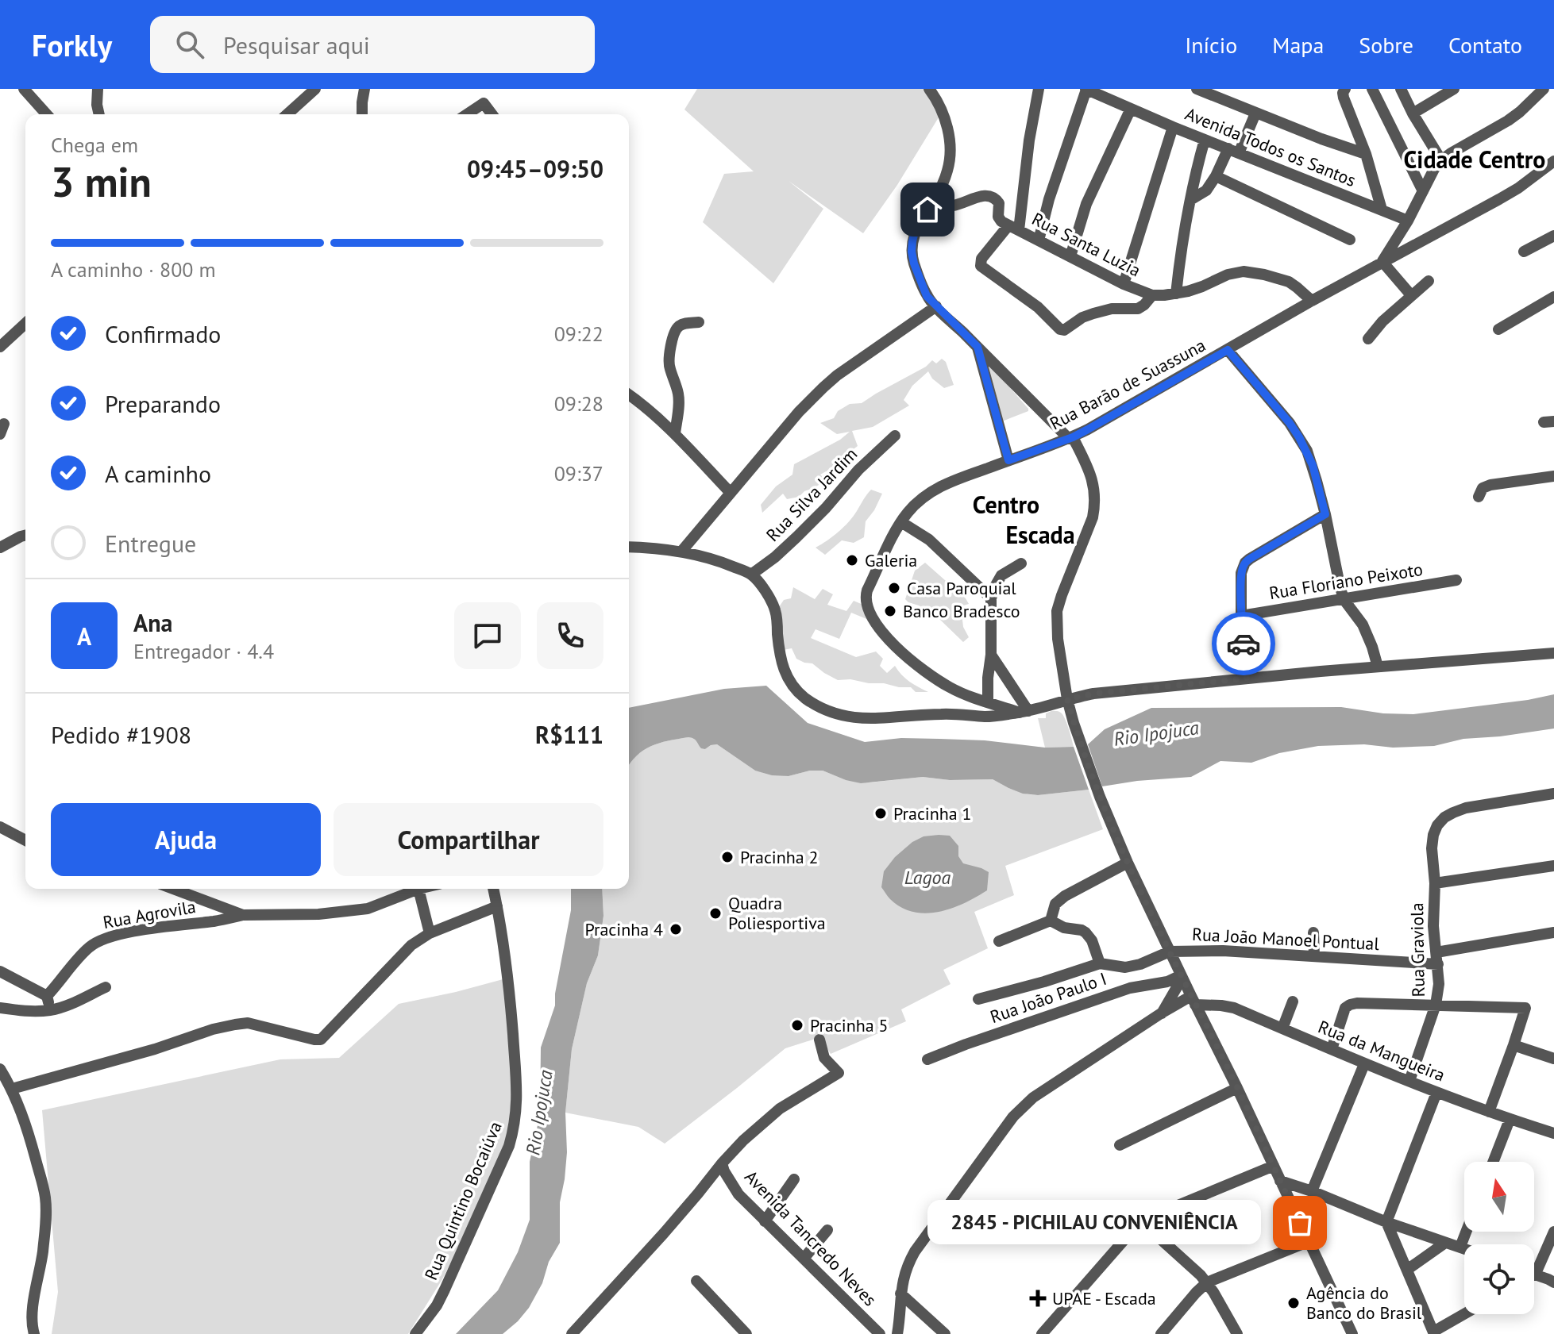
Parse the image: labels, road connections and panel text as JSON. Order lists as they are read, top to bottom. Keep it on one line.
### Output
{"streets":{"street":["Avenida Todos os Santos","Rua Santa Luzia","Rua Barão de Suassuna","Rua Silva Jardim","Rua Floriano Peixoto","Rua Agrovila","Rua João Manoel Pontual","Rua Graviola","Rua João Paulo I","Rua da Mangueira","Rua Quintino Bocaiúva","Avenida Tancredo Neves"]},"crossings":[["Rua Santa Luzia","Rua Barão de Suassuna"],["Rua João Manoel Pontual","Rua Graviola"],["Rua Graviola","Rua da Mangueira"]],"districts":["Cidade Centro","Centro","Escada"],"water":["Rio Ipojuca","Lagoa"],"places":{"other":["Galeria","Casa Paroquial","Banco Bradesco","Pracinha 1","Pracinha 2","Quadra Poliesportiva","Pracinha 4","Pracinha 5","2845 - PICHILAU CONVENIÊNCIA","Agência do Banco do Brasil"],"health":["UPAE - Escada"]},"north":"top","page":{"header":"Forkly","search":"Pesquisar aqui","nav":["Início","Mapa","Sobre","Contato"],"heading":["3 min","Chega em","09:45–09:50"],"panel":["Ana","Entregador · 4.4","Pedido #1908","R$111"],"bar":"A caminho · 800 m","list":[["Confirmado","09:22"],["Preparando","09:28"],["A caminho","09:37"],"Entregue"],"round":"A","buttons":["Ajuda","Compartilhar"],"bubble":"2845 - PICHILAU CONVENIÊNCIA"}}
